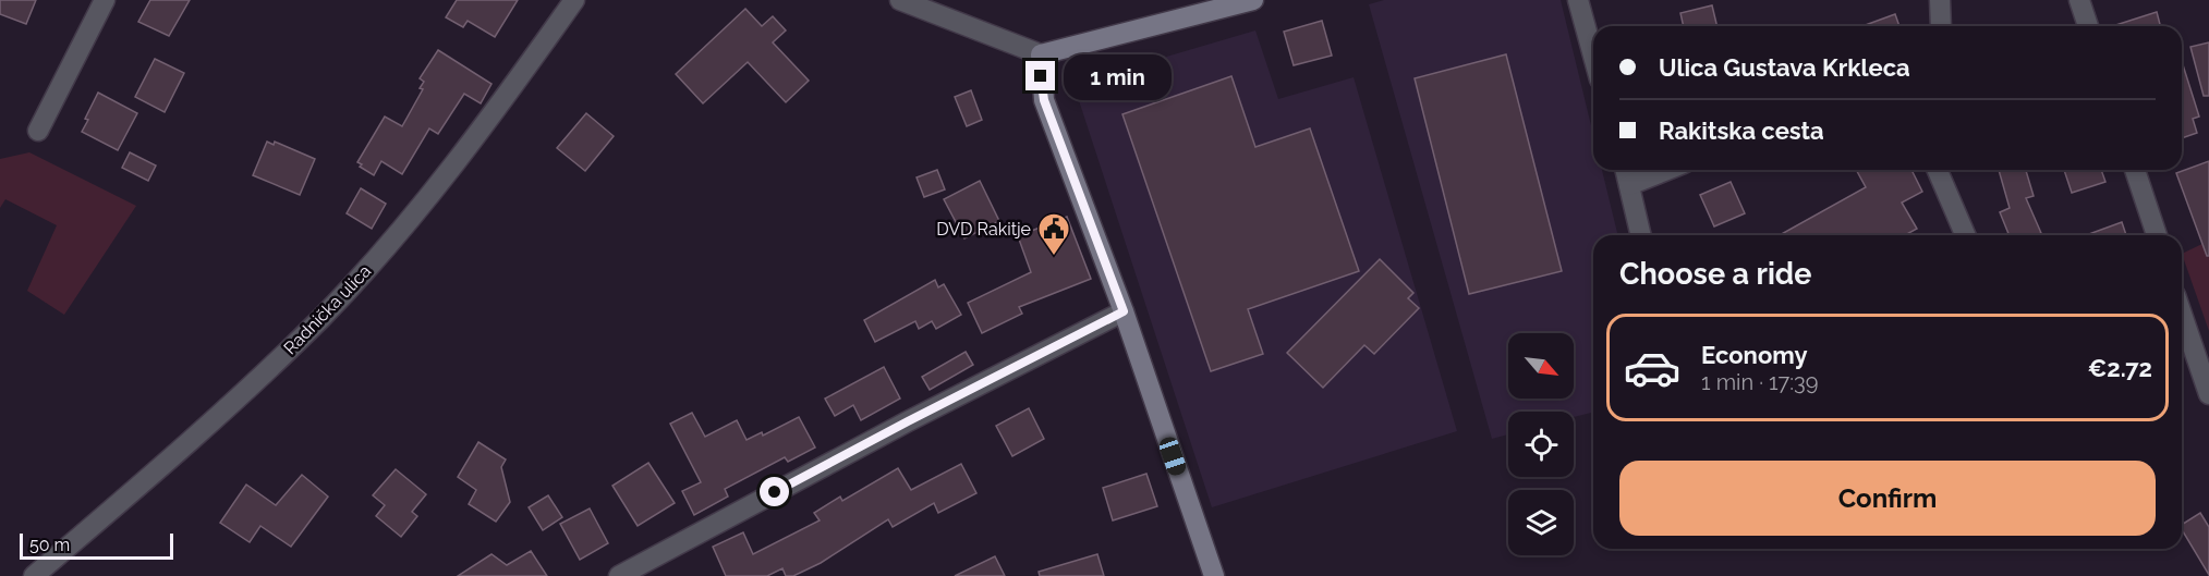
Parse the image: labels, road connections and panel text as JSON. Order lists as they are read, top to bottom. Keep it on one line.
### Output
{"streets":{"street":["Radnička ulica"]},"places":{"public building":["DVD Rakitje"]},"scale_bar":"50 m","north":"bottom right","page":{"banner":["Ulica Gustava Krkleca","Rakitska cesta"],"bubble":"1 min","heading":"Choose a ride","list":[{"name":"Economy","note":"1 min · 17:39","value":"€2.72"}],"buttons":"Confirm","scale":"50 m"}}
